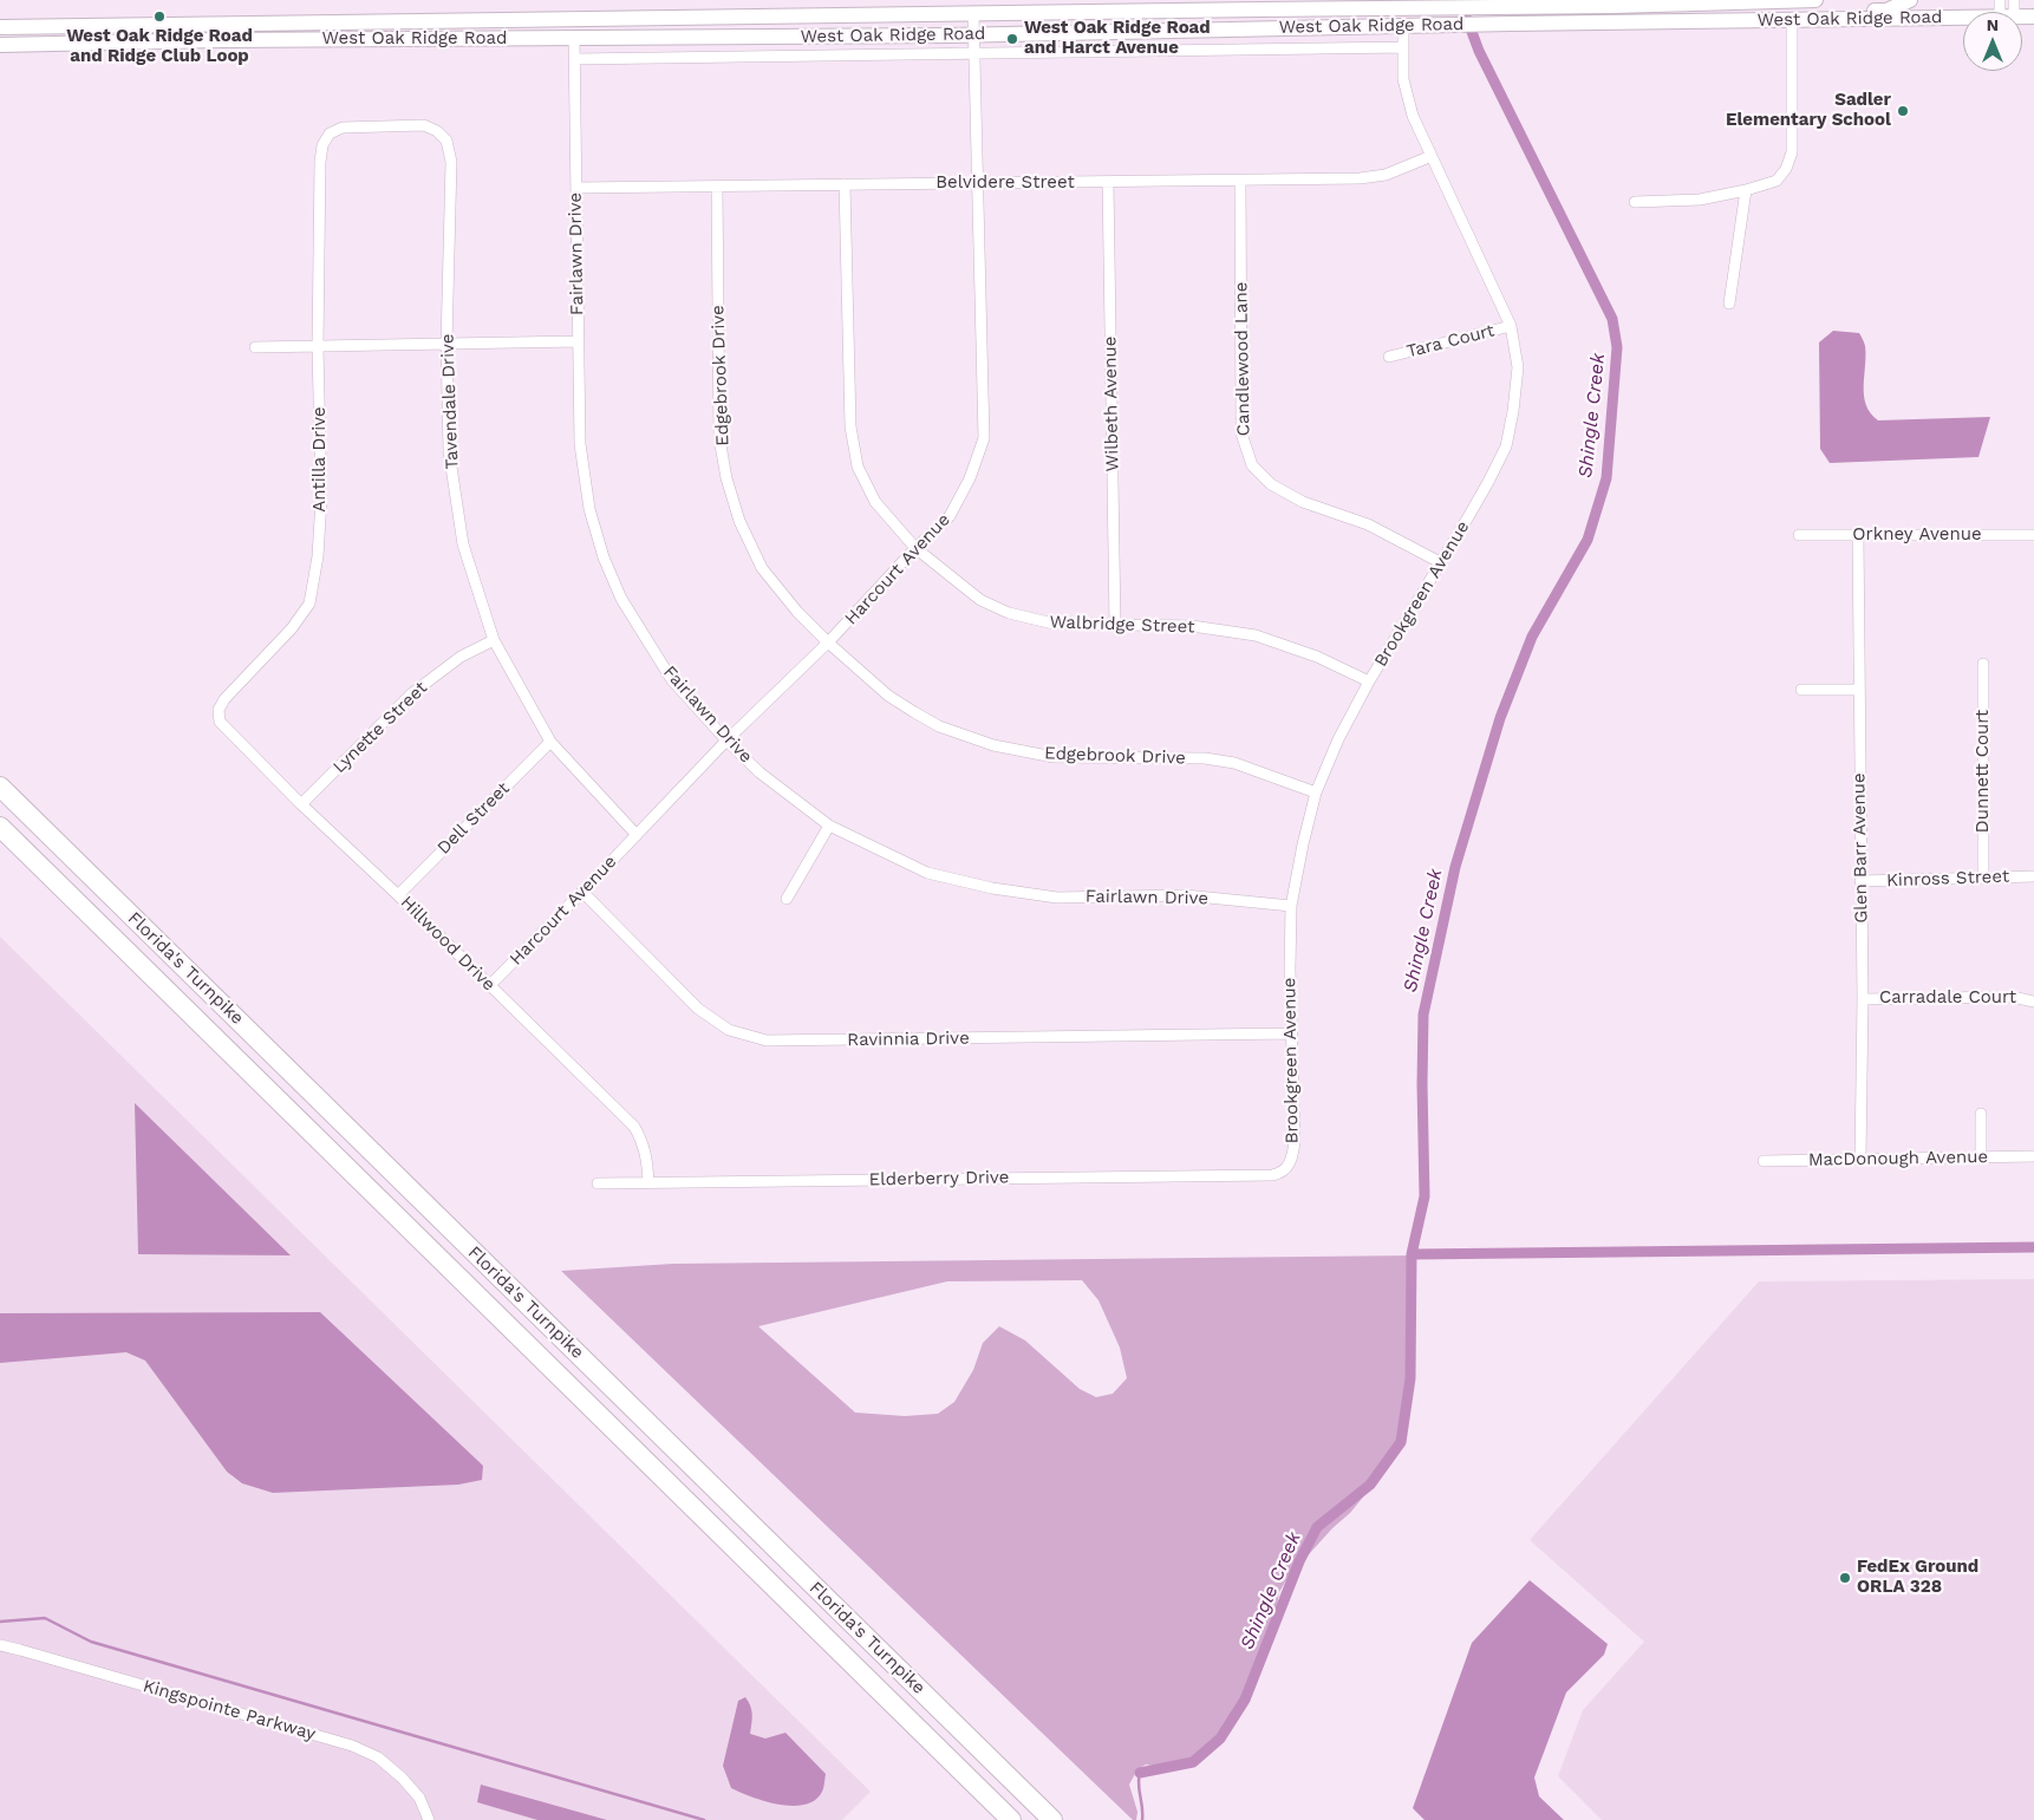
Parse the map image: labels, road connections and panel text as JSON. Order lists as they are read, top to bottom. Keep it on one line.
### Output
{"streets":{"highway":["Florida's Turnpike"],"street":["West Oak Ridge Road","Belvidere Street","Fairlawn Drive","Tara Court","Candlewood Lane","Edgebrook Drive","Tavendale Drive","Wilbeth Avenue","Antilla Drive","Orkney Avenue","Harcourt Avenue","Brookgreen Avenue","Walbridge Street","Lynette Street","Dunnett Court","Dell Street","Glen Barr Avenue","Kinross Street","Hillwood Drive","Carradale Court","Ravinnia Drive","MacDonough Avenue","Elderberry Drive","Kingspointe Parkway"]},"crossings":[["West Oak Ridge Road","Fairlawn Drive"],["West Oak Ridge Road","Harcourt Avenue"],["West Oak Ridge Road","Brookgreen Avenue"],["Belvidere Street","Fairlawn Drive"],["Belvidere Street","Candlewood Lane"],["Belvidere Street","Edgebrook Drive"],["Belvidere Street","Wilbeth Avenue"],["Belvidere Street","Harcourt Avenue"],["Belvidere Street","Brookgreen Avenue"],["Belvidere Street","Walbridge Street"],["Fairlawn Drive","Harcourt Avenue"],["Fairlawn Drive","Brookgreen Avenue"],["Tara Court","Brookgreen Avenue"],["Candlewood Lane","Brookgreen Avenue"],["Edgebrook Drive","Harcourt Avenue"],["Edgebrook Drive","Brookgreen Avenue"],["Tavendale Drive","Antilla Drive"],["Tavendale Drive","Harcourt Avenue"],["Tavendale Drive","Lynette Street"],["Tavendale Drive","Dell Street"],["Wilbeth Avenue","Walbridge Street"],["Antilla Drive","Hillwood Drive"],["Orkney Avenue","Glen Barr Avenue"],["Harcourt Avenue","Walbridge Street"],["Harcourt Avenue","Hillwood Drive"],["Harcourt Avenue","Ravinnia Drive"],["Brookgreen Avenue","Walbridge Street"],["Brookgreen Avenue","Ravinnia Drive"],["Brookgreen Avenue","Elderberry Drive"],["Lynette Street","Hillwood Drive"],["Dunnett Court","Kinross Street"],["Dell Street","Hillwood Drive"],["Glen Barr Avenue","Kinross Street"],["Glen Barr Avenue","Carradale Court"],["Glen Barr Avenue","MacDonough Avenue"],["Hillwood Drive","Elderberry Drive"]],"water":["Shingle Creek"],"places":["West Oak Ridge Road and Ridge Club Loop","West Oak Ridge Road and Harct Avenue","Sadler Elementary School","FedEx Ground ORLA 328"],"north":"top"}
